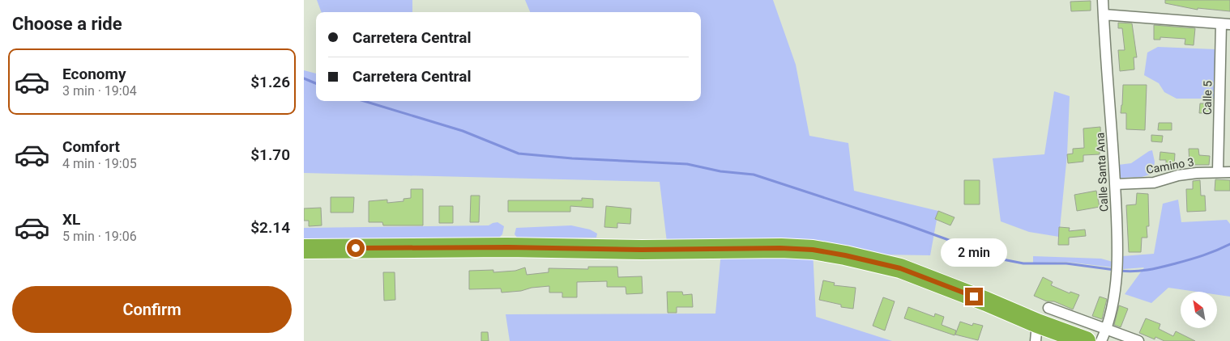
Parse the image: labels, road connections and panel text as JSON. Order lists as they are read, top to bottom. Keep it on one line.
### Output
{"streets":{"street":["Calle 5","Camino 3","Calle Santa Ana"]},"crossings":[["Calle 5","Camino 3"],["Camino 3","Calle Santa Ana"]],"north":"top left","page":{"heading":"Choose a ride","banner":["Carretera Central","Carretera Central"],"list":[{"name":"Economy","note":"3 min · 19:04","value":"$1.26"},{"name":"Comfort","note":"4 min · 19:05","value":"$1.70"},{"name":"XL","note":"5 min · 19:06","value":"$2.14"}],"bubble":"2 min","buttons":"Confirm"}}
